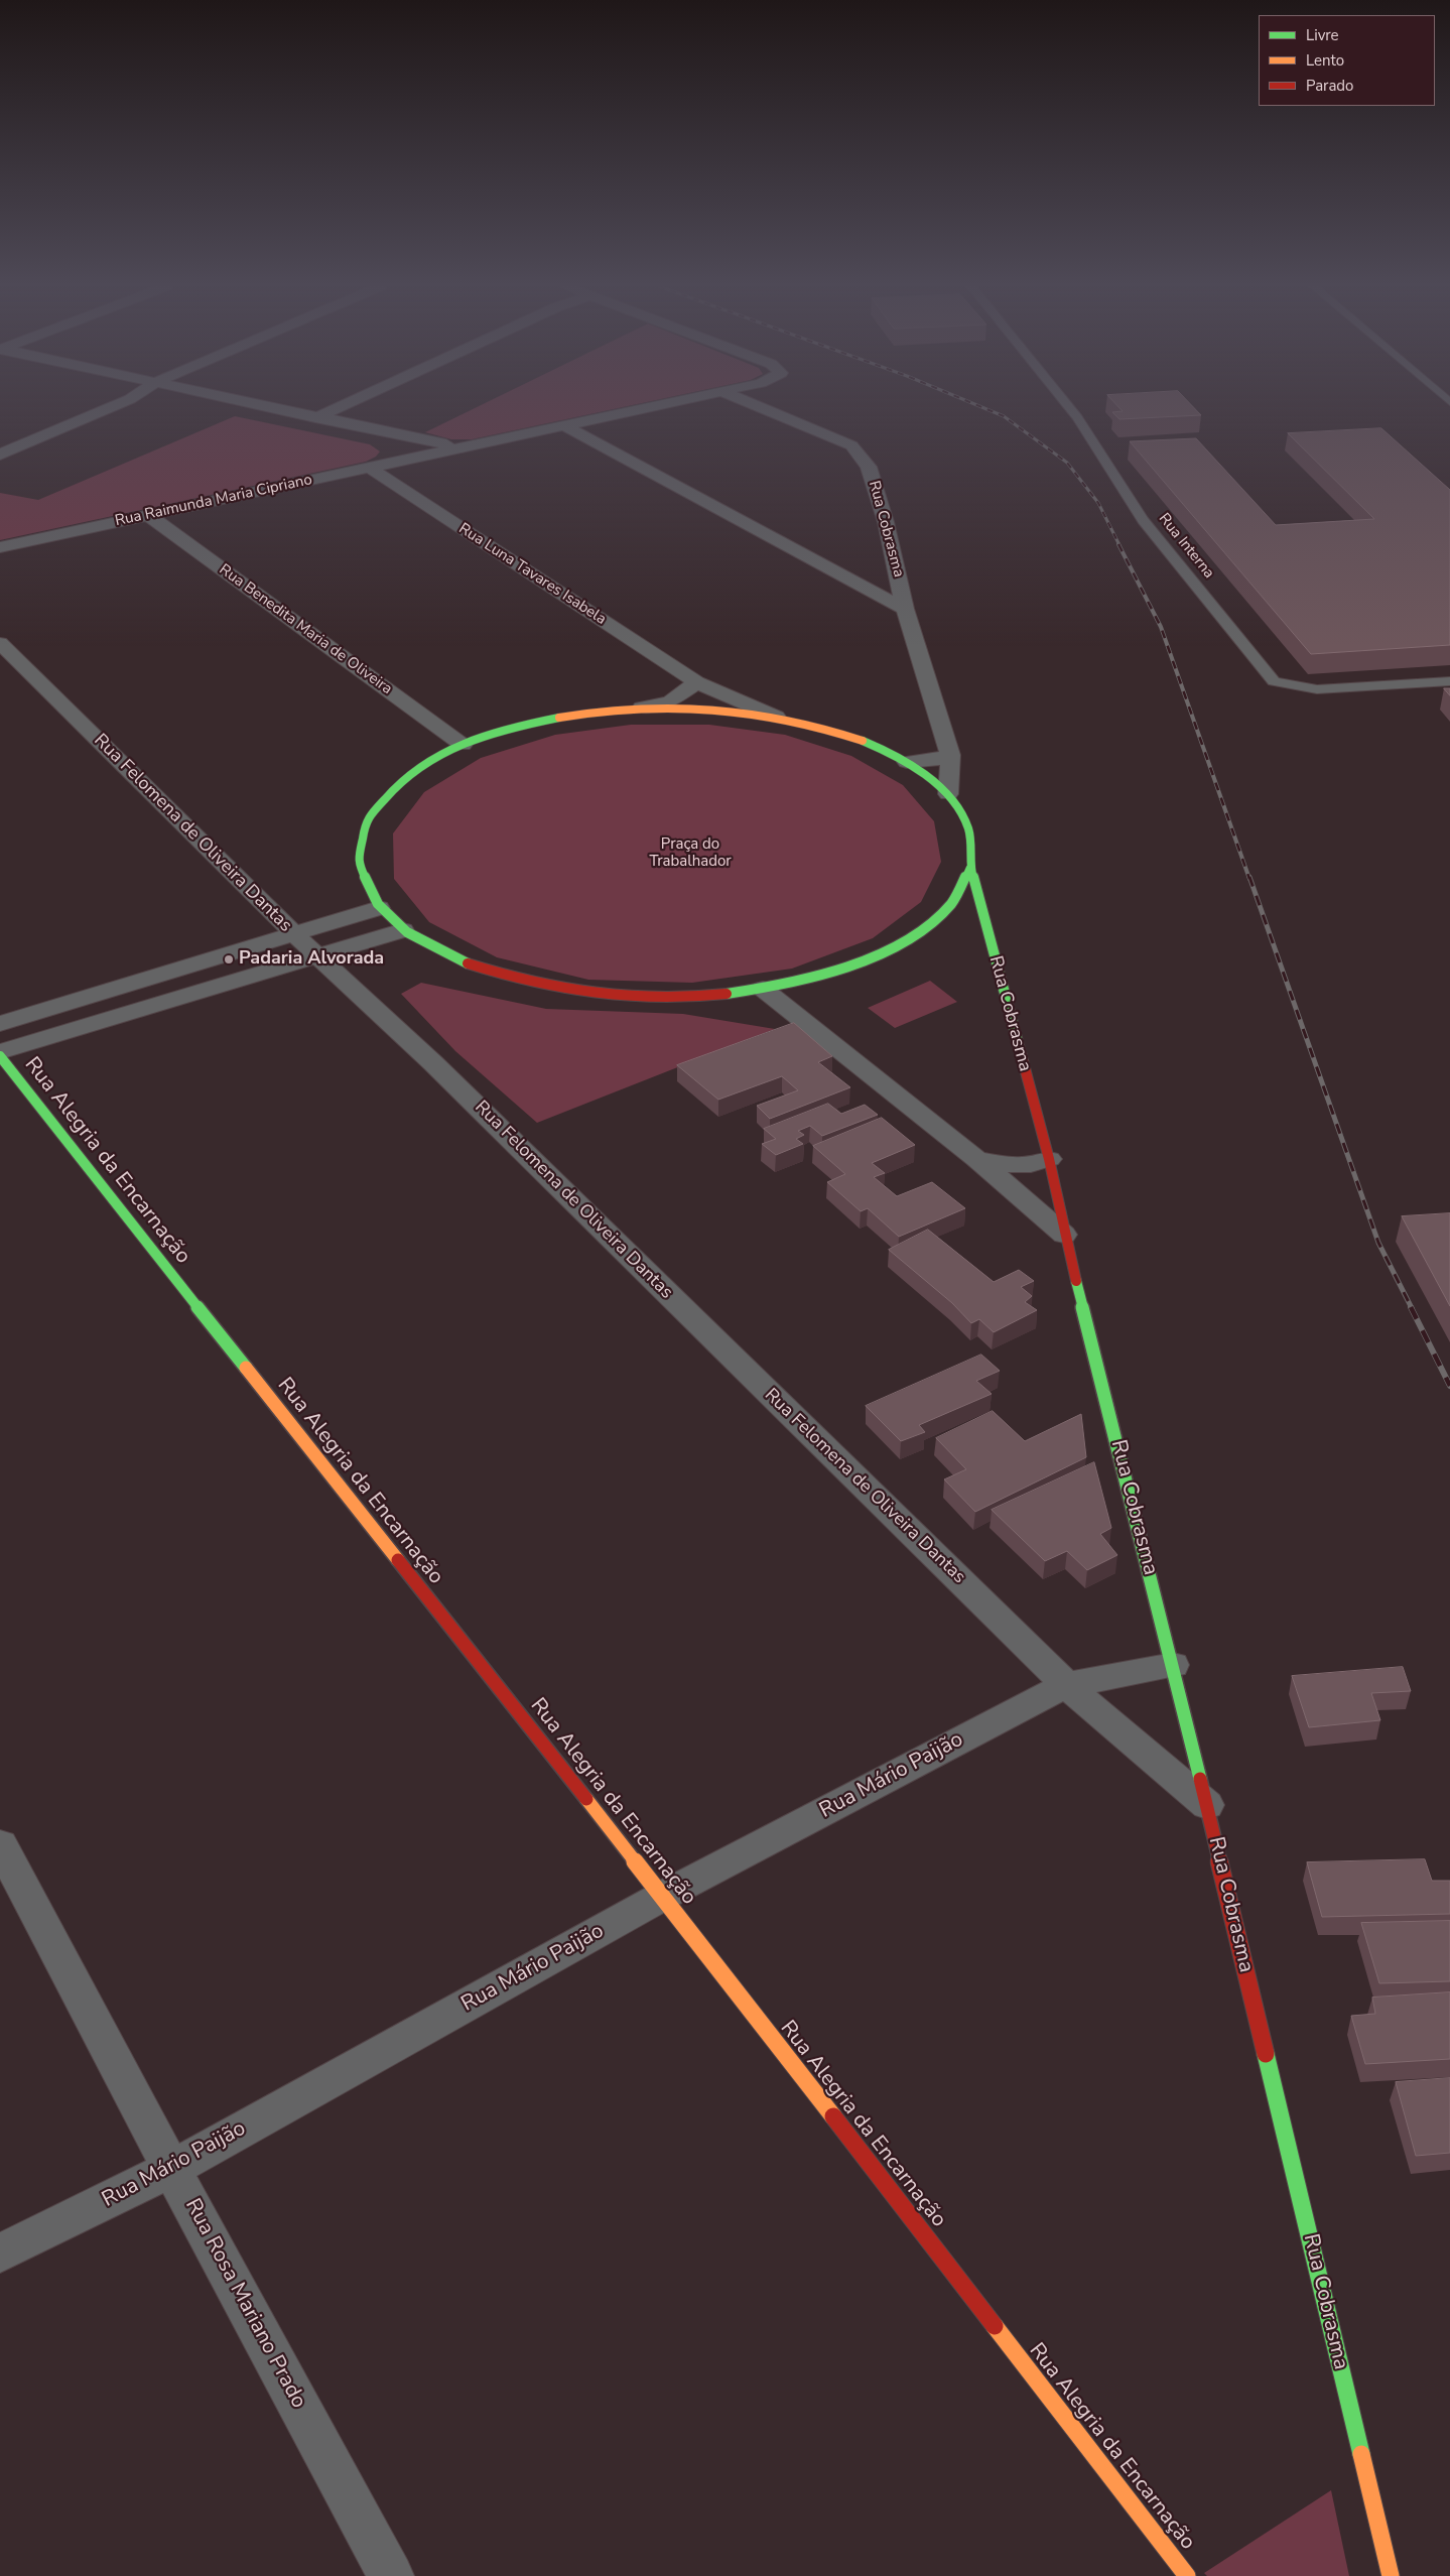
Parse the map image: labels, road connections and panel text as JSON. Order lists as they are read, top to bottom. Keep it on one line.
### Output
{"streets":{"street":["Rua Raimunda Maria Cipriano","Rua Cobrasma","Rua Luna Tavares Isabela","Rua Benedita Maria de Oliveira","Rua Felomena de Oliveira Dantas","Rua Alegria da Encarnação","Rua Mário Paijão","Rua Rosa Mariano Prado"],"lane":["Rua Interna"]},"crossings":[["Rua Raimunda Maria Cipriano","Rua Luna Tavares Isabela"],["Rua Raimunda Maria Cipriano","Rua Benedita Maria de Oliveira"],["Rua Cobrasma","Rua Felomena de Oliveira Dantas"],["Rua Felomena de Oliveira Dantas","Rua Mário Paijão"],["Rua Alegria da Encarnação","Rua Mário Paijão"],["Rua Mário Paijão","Rua Rosa Mariano Prado"]],"parks":["Praça do Trabalhador"],"places":["Padaria Alvorada"],"legend":["Livre","Lento","Parado"]}
